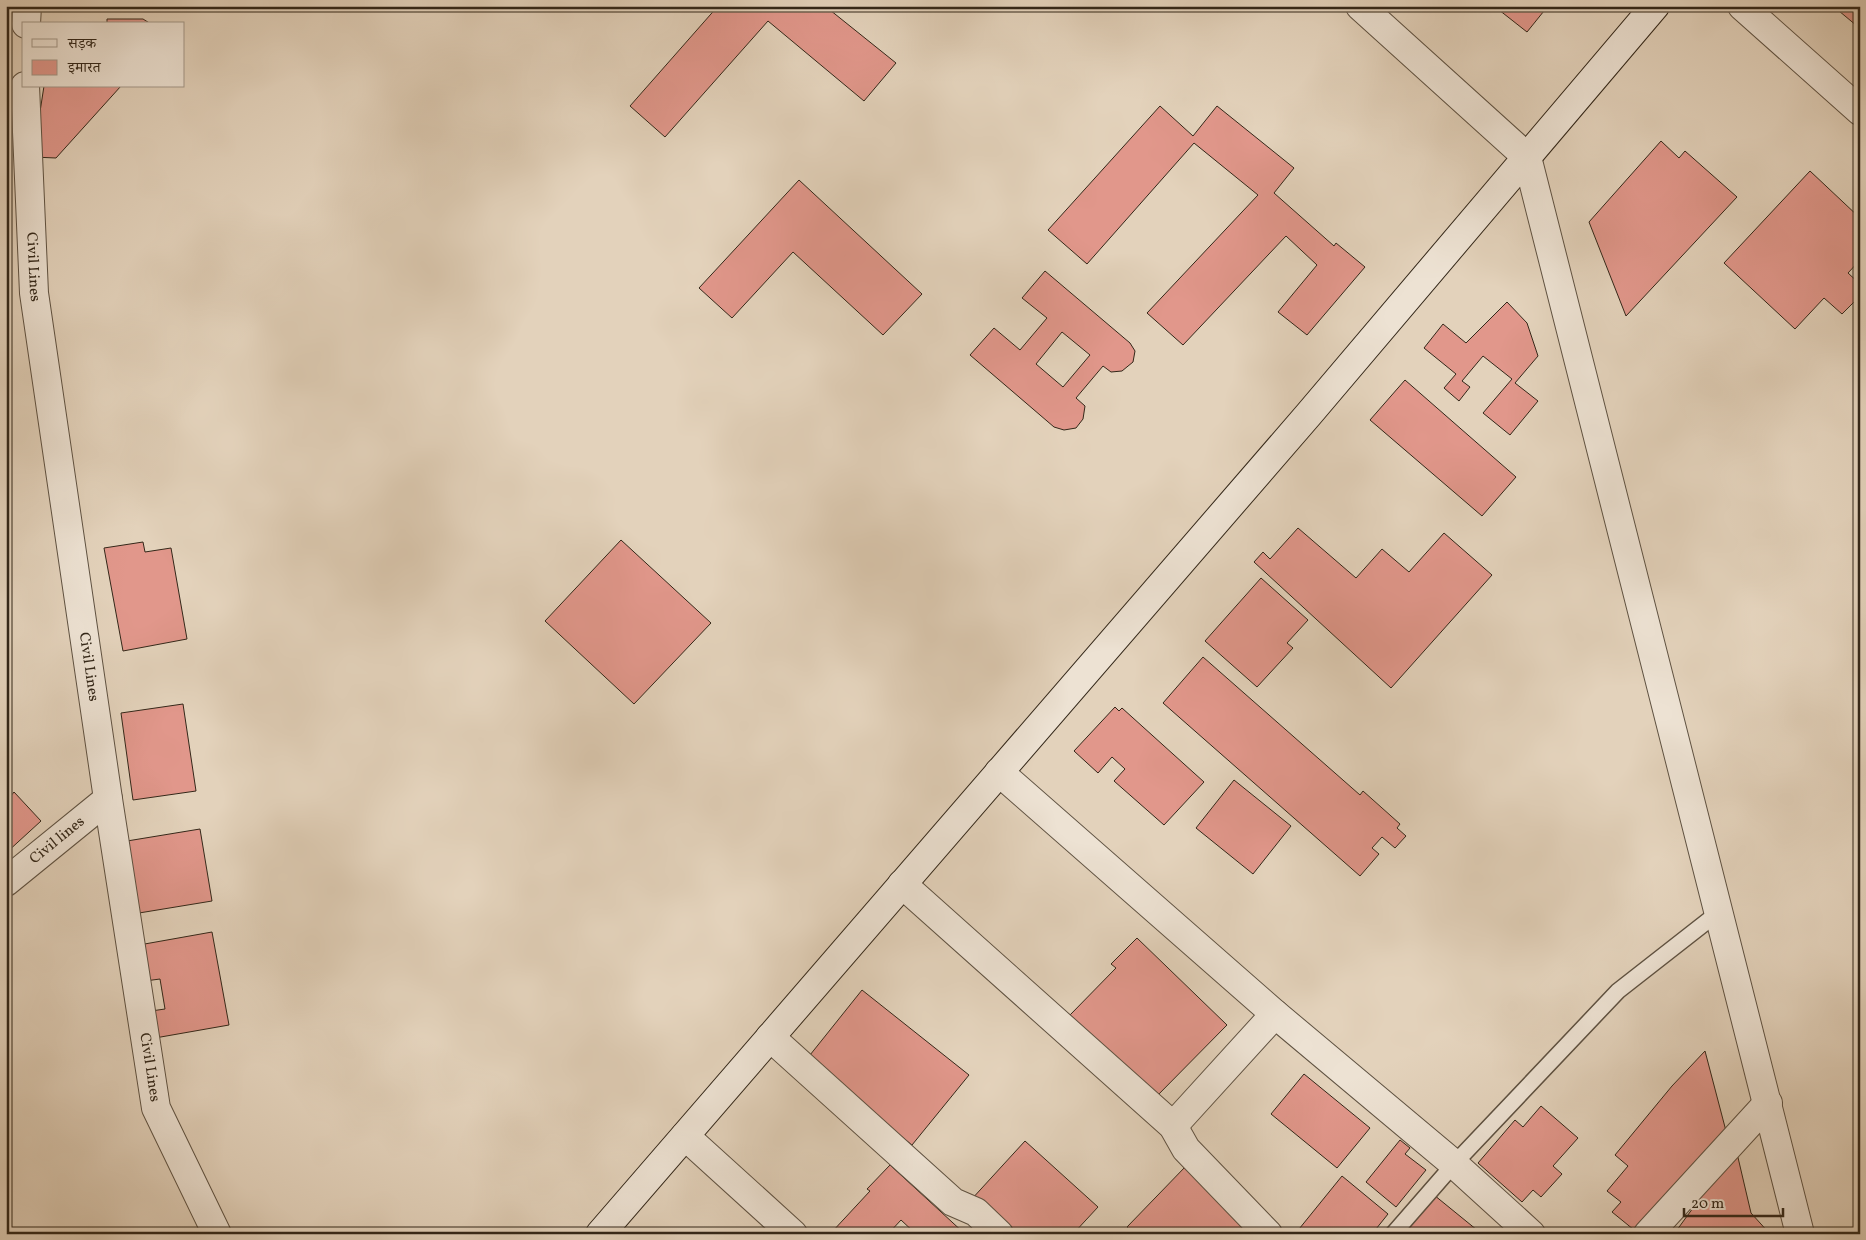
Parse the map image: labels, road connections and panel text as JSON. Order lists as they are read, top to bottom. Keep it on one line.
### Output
{"streets":{"street":["Civil Lines","Civil lines"]},"crossings":[["Civil Lines","Civil lines"]],"legend":["सड़क","इमारत"],"scale_bar":"20 m"}
